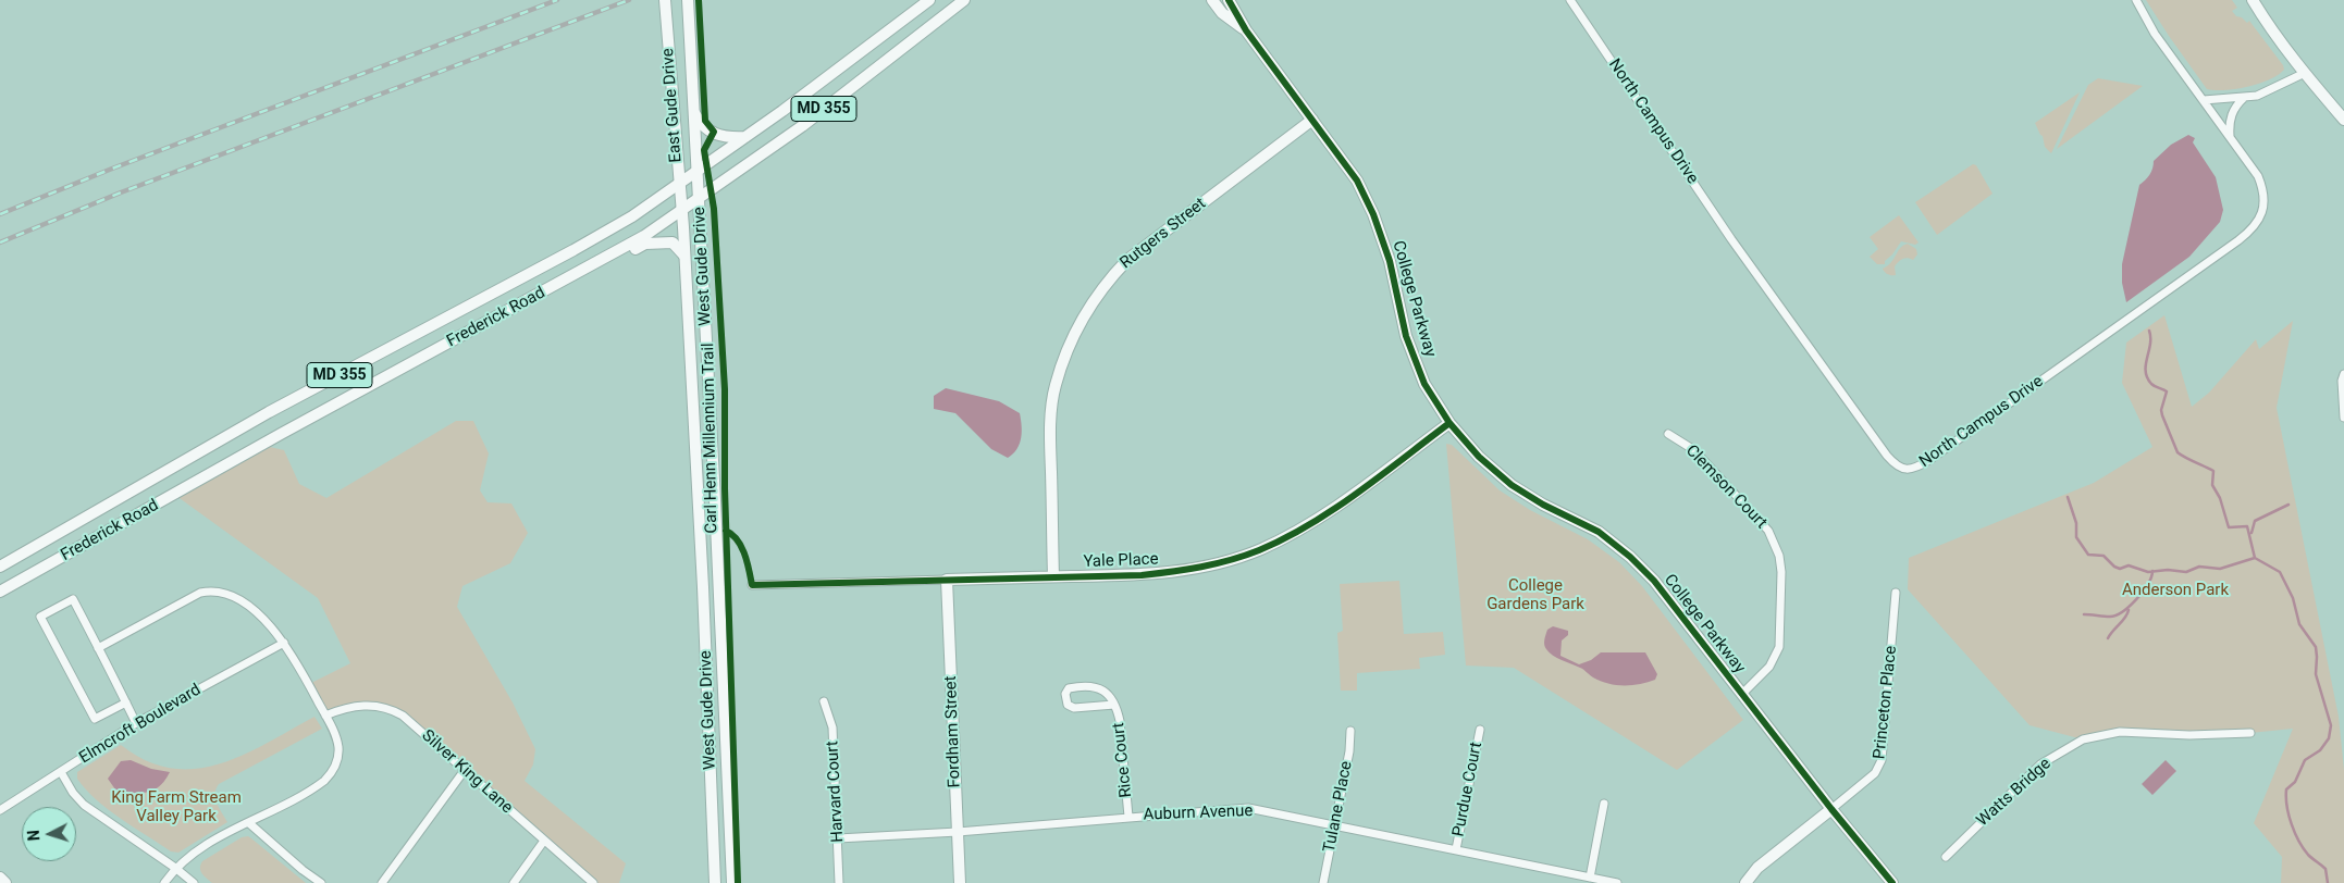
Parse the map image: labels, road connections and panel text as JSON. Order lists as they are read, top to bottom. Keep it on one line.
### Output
{"streets":{"main road":["East Gude Drive","MD 355","Rutgers Street","West Gude Drive","College Parkway","Frederick Road","Yale Place","Princeton Place","Fordham Street"],"street":["North Campus Drive","Clemson Court","Elmcroft Boulevard","Rice Court","Silver King Lane","Purdue Court","Harvard Court","Watts Bridge","Tulane Place","Auburn Avenue"],"cycle path":["Carl Henn Millennium Trail"]},"crossings":[["East Gude Drive","West Gude Drive"],["East Gude Drive","Frederick Road"],["Rutgers Street","College Parkway"],["Rutgers Street","Yale Place"],["West Gude Drive","Frederick Road"],["College Parkway","Clemson Court"],["College Parkway","Yale Place"],["College Parkway","Princeton Place"],["Yale Place","Fordham Street"],["Fordham Street","Auburn Avenue"],["Rice Court","Auburn Avenue"],["Purdue Court","Auburn Avenue"],["Harvard Court","Auburn Avenue"],["Tulane Place","Auburn Avenue"]],"parks":["College Gardens Park","Anderson Park","King Farm Stream Valley Park"],"north":"left"}
